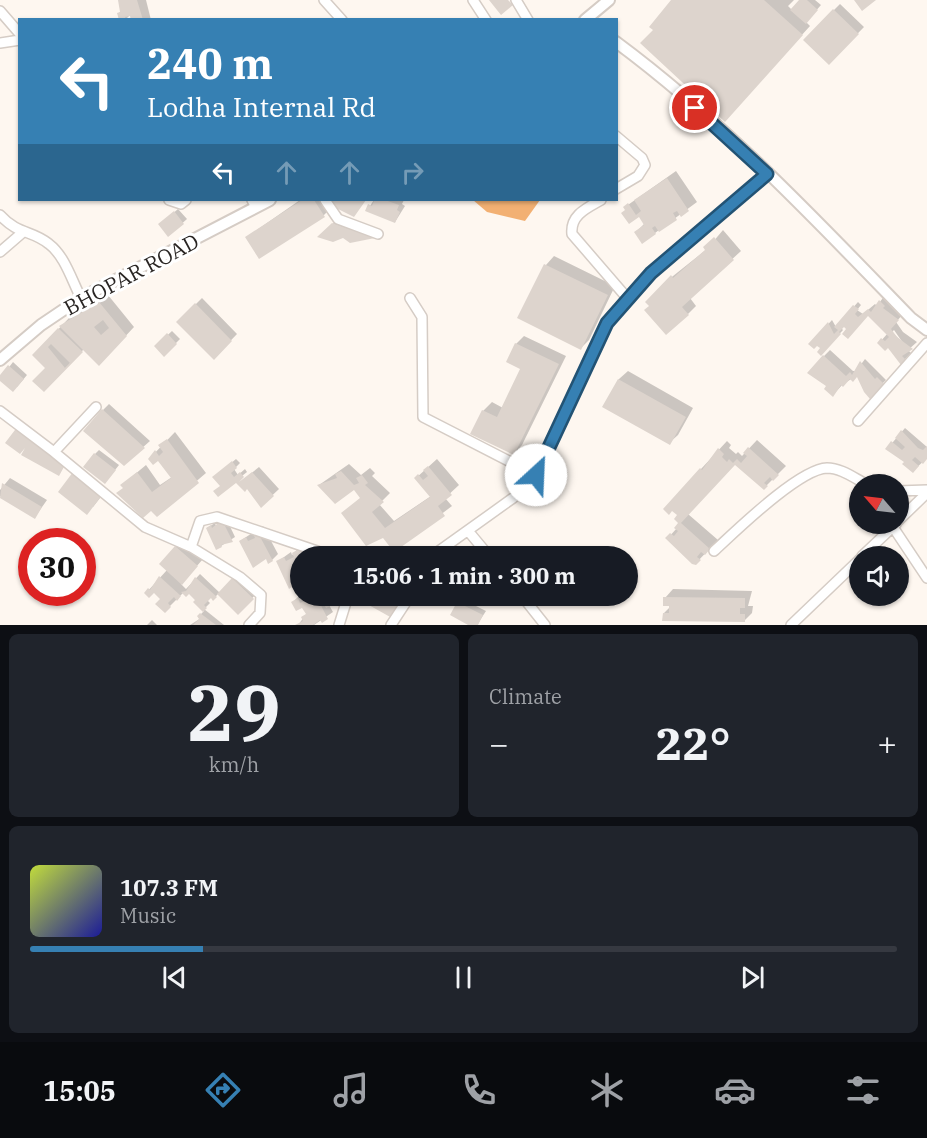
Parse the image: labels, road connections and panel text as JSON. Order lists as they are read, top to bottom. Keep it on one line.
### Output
{"streets":{"street":["BHOPAR ROAD"]},"north":"top left","page":{"turn":["240 m","Lodha Internal Rd"],"limit":"30","trip":"15:06 · 1 min · 300 m","tile":[["29","km/h"],"Climate"],"heat":["−","22°","+"],"song":["107.3 FM","Music"],"tabs":"15:05"}}
